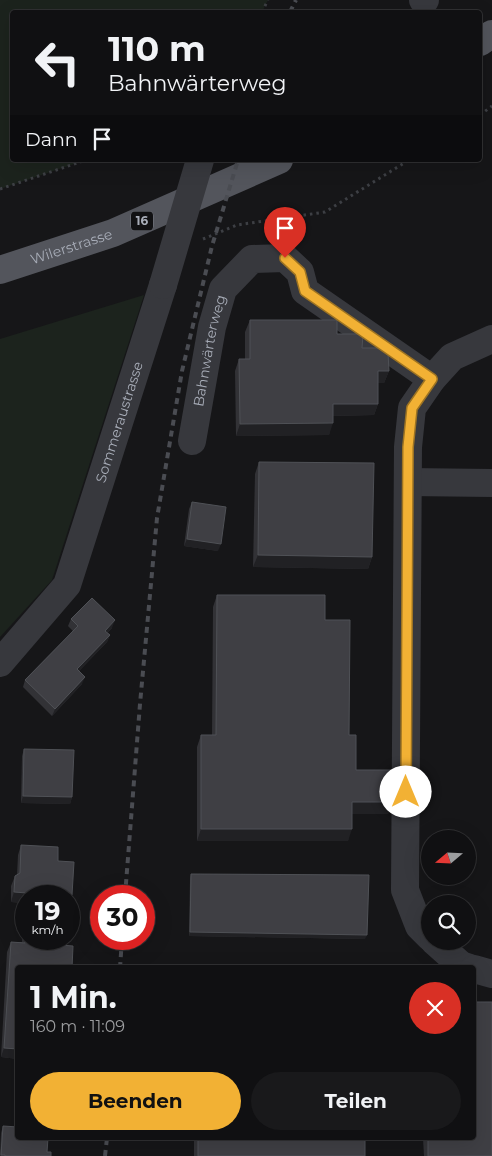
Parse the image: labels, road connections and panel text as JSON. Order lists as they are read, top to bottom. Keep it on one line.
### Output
{"streets":{"main road":["16","Wilerstrasse"],"street":["Bahnwärterweg","Sommeraustrasse"]},"north":"left","page":{"turn":["110 m","Bahnwärterweg"],"then":"Dann","speed":"19 km/h","limit":"30","heading":["1 Min.","160 m · 11:09"],"buttons":["Beenden","Teilen"]}}
